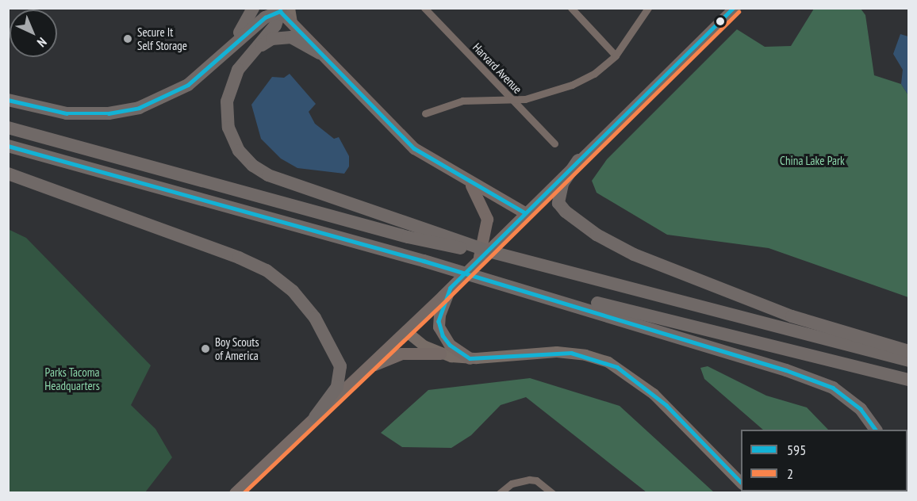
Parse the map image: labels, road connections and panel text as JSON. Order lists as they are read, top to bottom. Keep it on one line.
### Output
{"streets":{"street":["Harvard Avenue"]},"parks":["China Lake Park","Parks Tacoma Headquarters"],"places":["Secure It Self Storage","Boy Scouts of America"],"lines":["transit line 595","transit line 2"],"legend":["595","2"],"north":"bottom right"}
